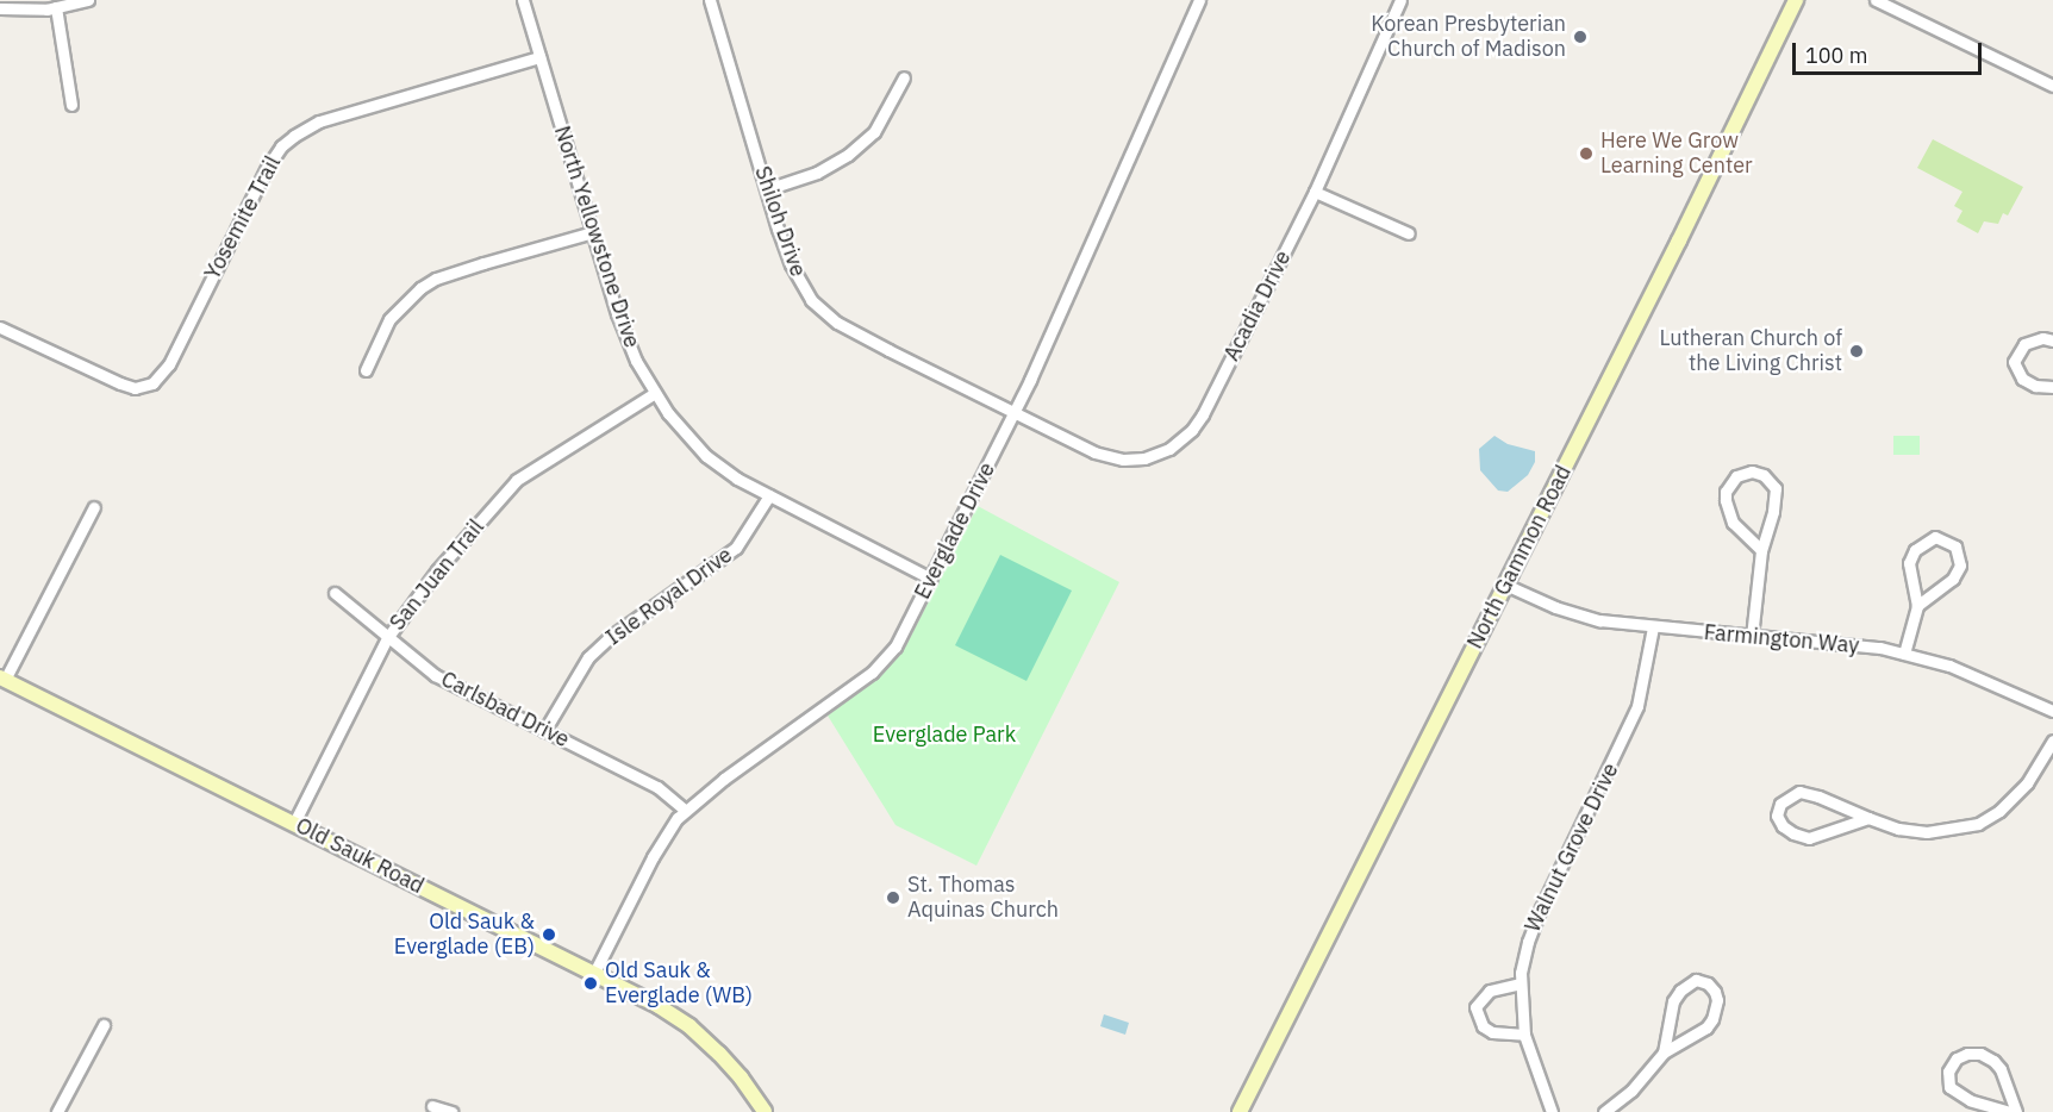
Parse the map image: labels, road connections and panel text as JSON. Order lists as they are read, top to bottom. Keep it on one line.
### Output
{"streets":{"main road":["North Gammon Road","Old Sauk Road"],"street":["Yosemite Trail","Shiloh Drive","North Yellowstone Drive","Acadia Drive","Everglade Drive","San Juan Trail","Isle Royal Drive","Farmington Way","Carlsbad Drive","Walnut Grove Drive"]},"crossings":[["Yosemite Trail","North Yellowstone Drive"],["Shiloh Drive","Acadia Drive"],["Shiloh Drive","Everglade Drive"],["North Yellowstone Drive","Everglade Drive"],["North Yellowstone Drive","San Juan Trail"],["North Yellowstone Drive","Isle Royal Drive"],["Acadia Drive","Everglade Drive"],["Everglade Drive","Carlsbad Drive"],["Everglade Drive","Old Sauk Road"],["North Gammon Road","Farmington Way"],["San Juan Trail","Carlsbad Drive"],["San Juan Trail","Old Sauk Road"],["Isle Royal Drive","Carlsbad Drive"],["Farmington Way","Walnut Grove Drive"]],"parks":["Everglade Park"],"places":["Korean Presbyterian Church of Madison","Here We Grow Learning Center","Lutheran Church of the Living Christ","St. Thomas Aquinas Church","Old Sauk & Everglade (EB)","Old Sauk & Everglade (WB)"],"scale_bar":"100 m"}
